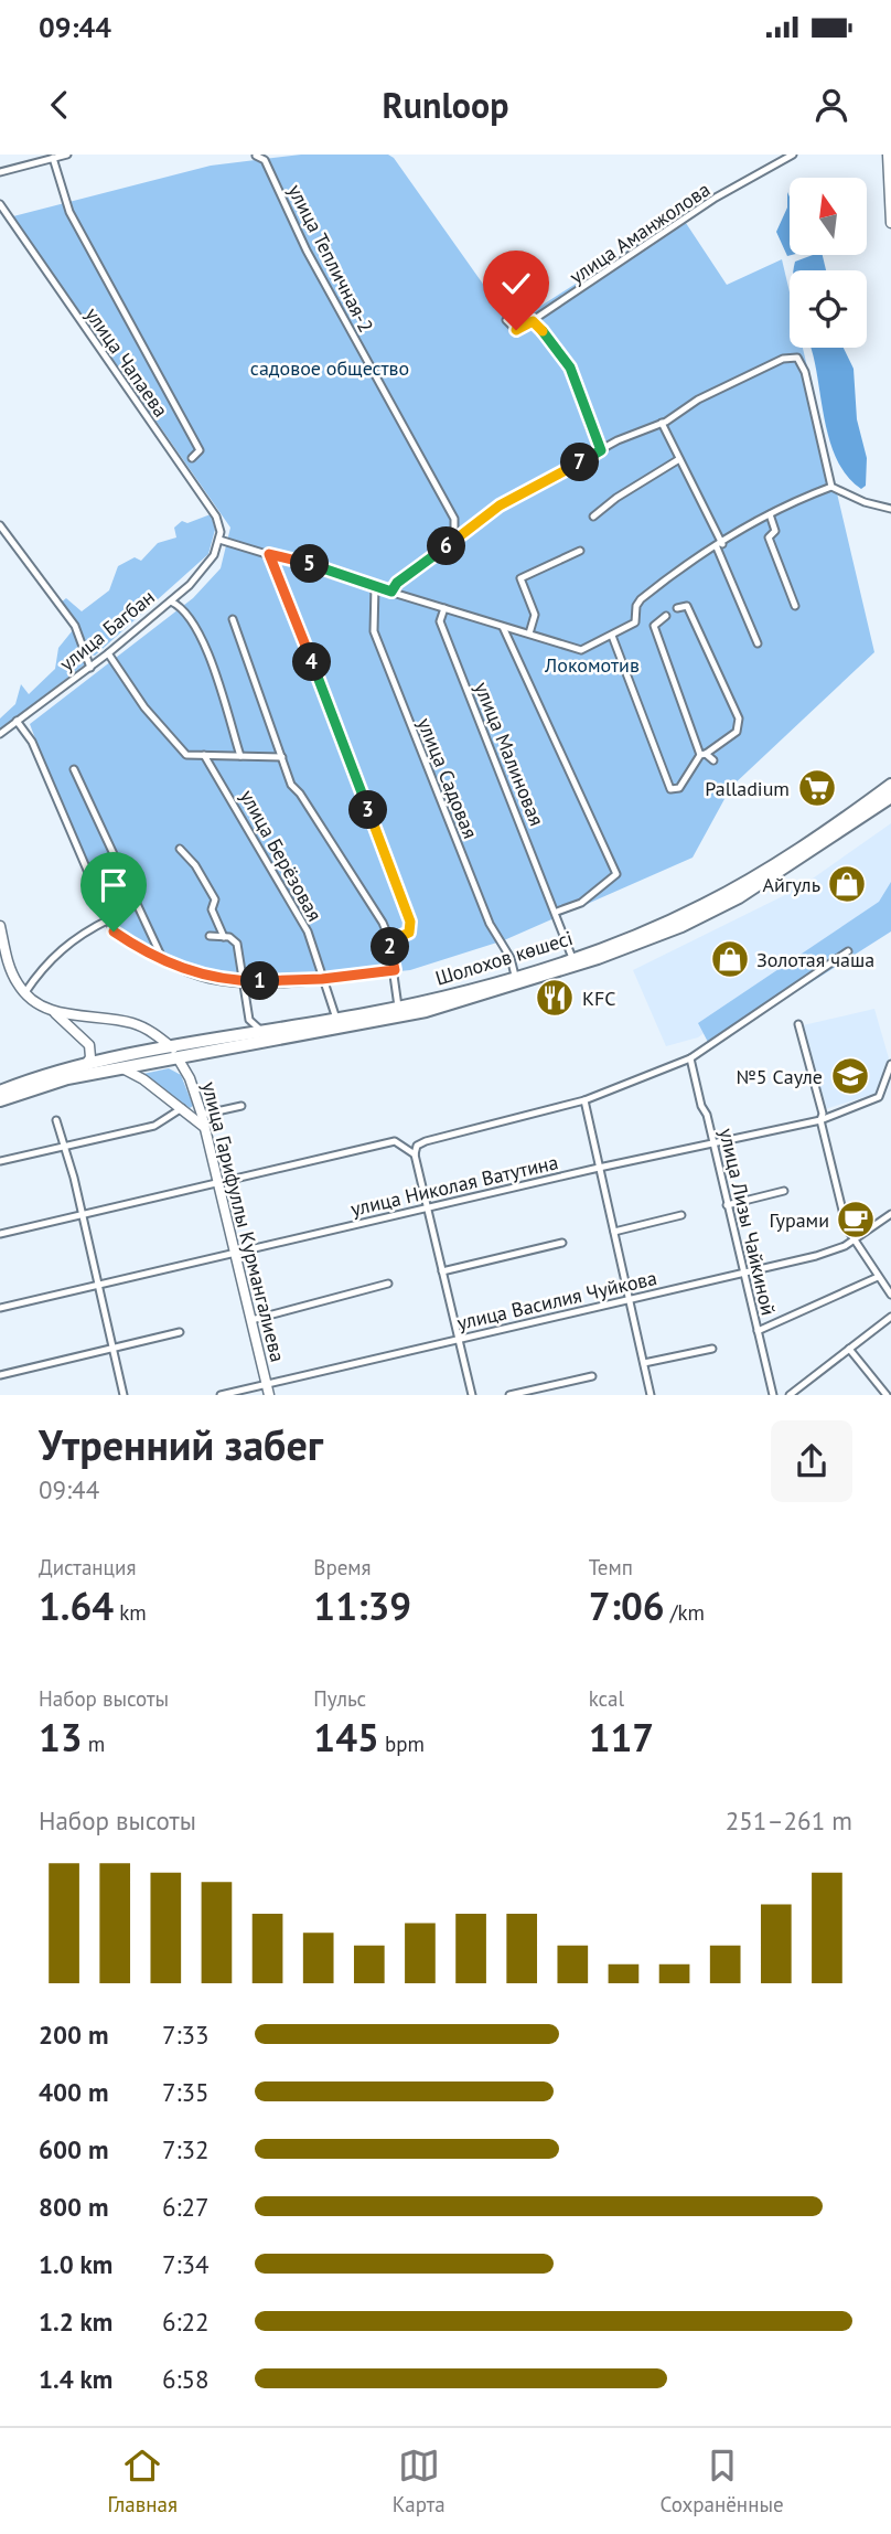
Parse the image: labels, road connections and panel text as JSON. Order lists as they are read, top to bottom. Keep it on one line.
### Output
{"streets":{"highway":["Шолохов көшесі"],"street":["улица Аманжолова","улица Тепличная-2","улица Чапаева","улица Багбан","улица Малиновая","улица Садовая","улица Берёзовая","улица Николая Ватутина","улица Гарифуллы Курмангалиева","улица Лизы Чайкиной","улица Василия Чуйкова"]},"crossings":[["улица Чапаева","улица Багбан"],["улица Малиновая","Шолохов көшесі"],["улица Садовая","Шолохов көшесі"],["улица Берёзовая","Шолохов көшесі"],["Шолохов көшесі","улица Гарифуллы Курмангалиева"],["улица Николая Ватутина","улица Гарифуллы Курмангалиева"],["улица Николая Ватутина","улица Лизы Чайкиной"],["улица Гарифуллы Курмангалиева","улица Василия Чуйкова"],["улица Лизы Чайкиной","улица Василия Чуйкова"]],"parks":["садовое общество","Локомотив"],"places":{"supermarket":["Palladium"],"shop":["Айгуль","Золотая чаша"],"restaurant":["KFC"],"school or university":["№5 Сауле"],"cafe":["Гурами"]},"north":"top","page":{"status":"09:44","header":"Runloop","pins":["7","6","5","4","3","2","1"],"heading":["Утренний забег","09:44"],"stats":[["Дистанция","1.64 km"],["Время","11:39"],["Темп","7:06 /km"],["Набор высоты","13 m"],["Пульс","145 bpm"],["kcal","117"]],"chart":["Набор высоты","251–261 m"],"list":[{"name":"200 m","note":"7:33"},{"name":"400 m","note":"7:35"},{"name":"600 m","note":"7:32"},{"name":"800 m","note":"6:27"},{"name":"1.0 km","note":"7:34"},{"name":"1.2 km","note":"6:22"},{"name":"1.4 km","note":"6:58"}],"tabs":["Главная","Карта","Сохранённые"]}}
